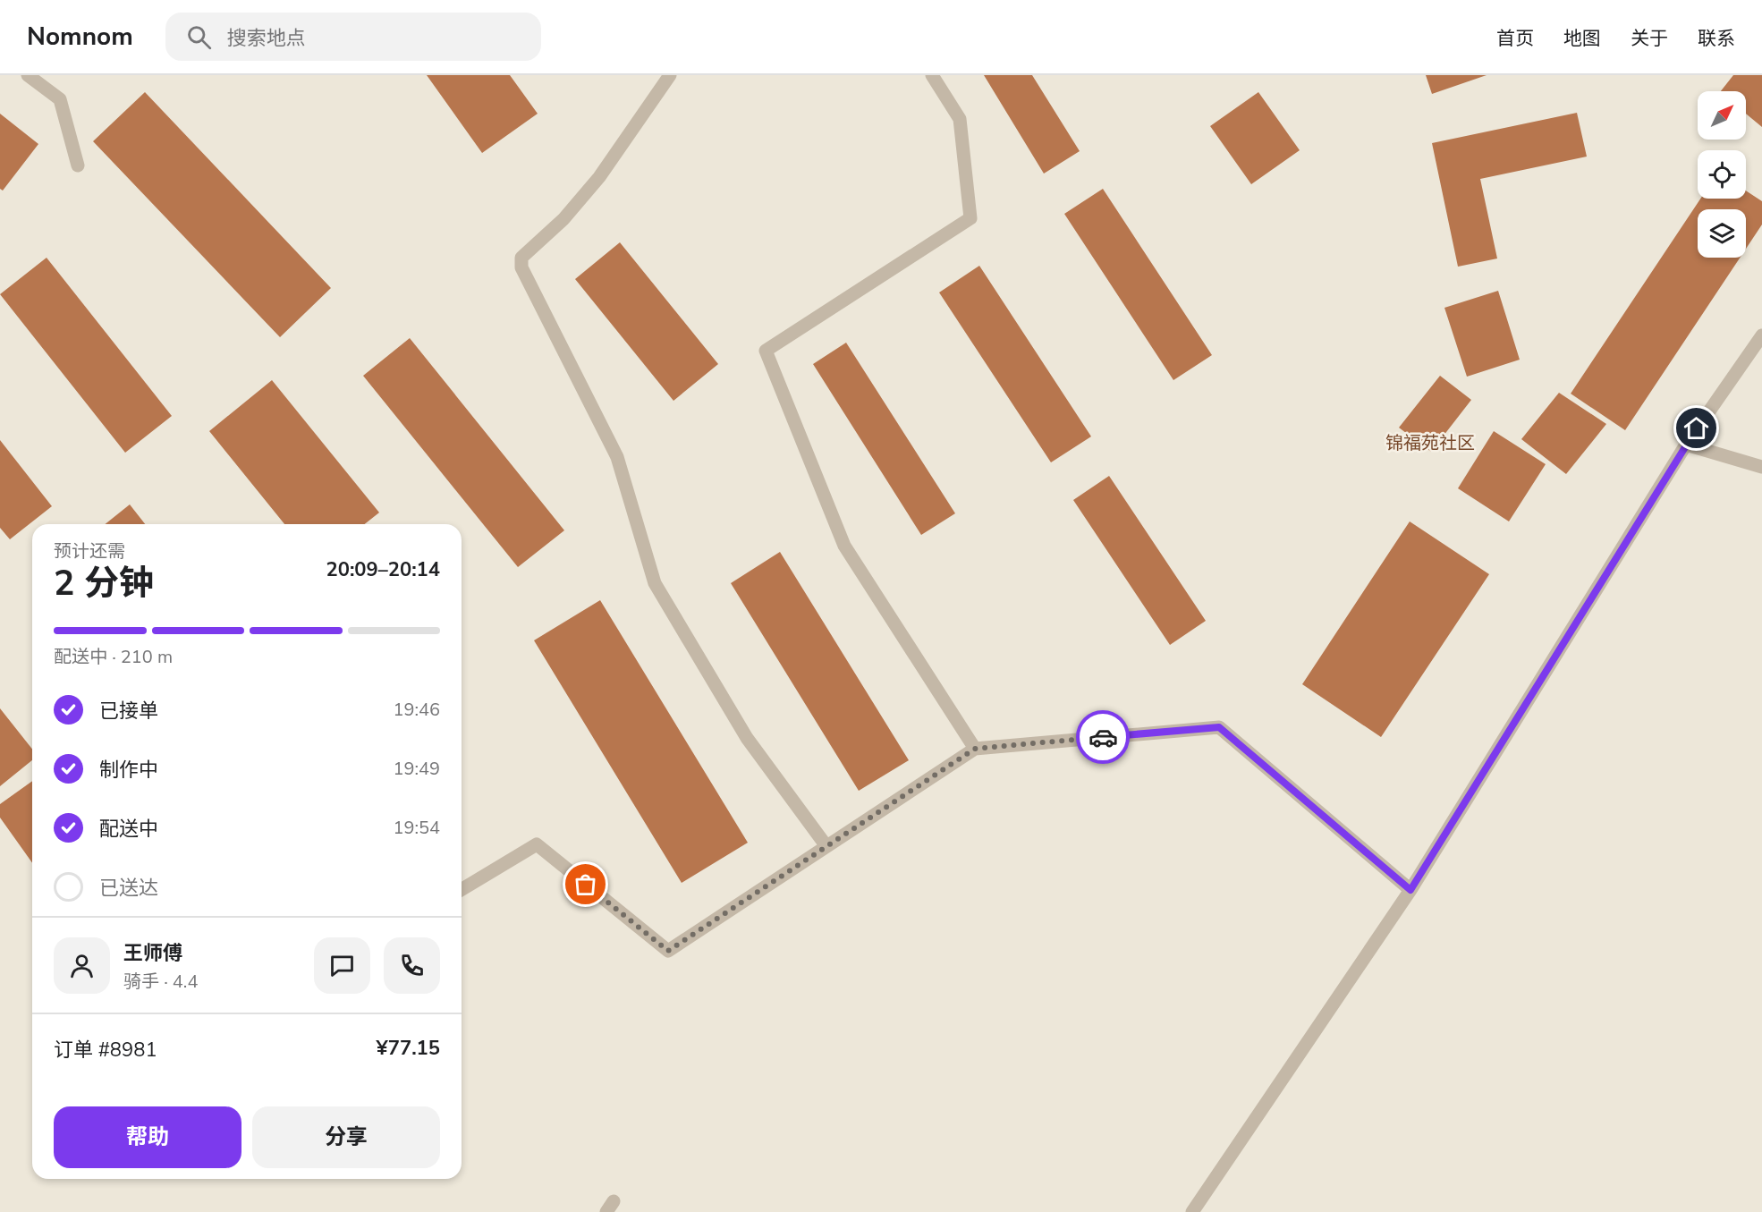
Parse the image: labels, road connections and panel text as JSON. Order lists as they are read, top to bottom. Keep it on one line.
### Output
{"districts":["锦福苑社区"],"north":"top right","page":{"header":"Nomnom","search":"搜索地点","nav":["首页","地图","关于","联系"],"heading":["2 分钟","预计还需","20:09–20:14"],"panel":["王师傅","骑手 · 4.4","订单 #8981","¥77.15"],"bar":"配送中 · 210 m","list":[["已接单","19:46"],["制作中","19:49"],["配送中","19:54"],"已送达"],"buttons":["帮助","分享"]}}
